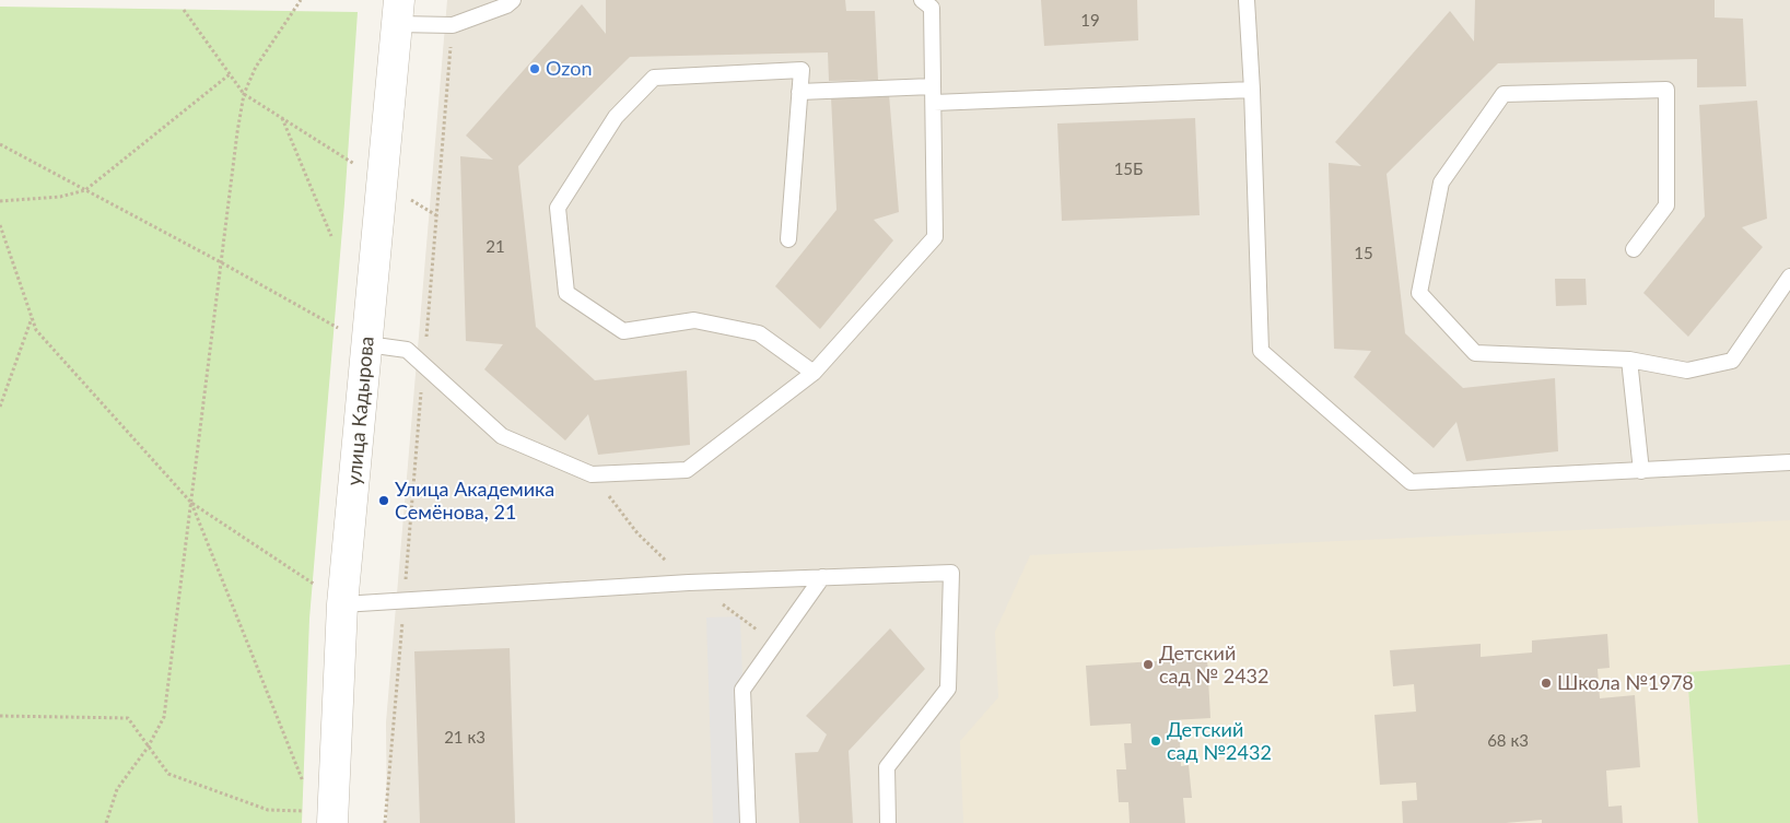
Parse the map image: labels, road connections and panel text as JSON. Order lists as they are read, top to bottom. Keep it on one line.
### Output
{"streets":{"street":["улица Кадырова"]},"places":["Ozon","Улица Академика Семёнова, 21","Детский сад № 2432","Школа №1978","Детский сад №2432"],"house_numbers":["19","15Б","21","15","21 к3","68 к3"]}
